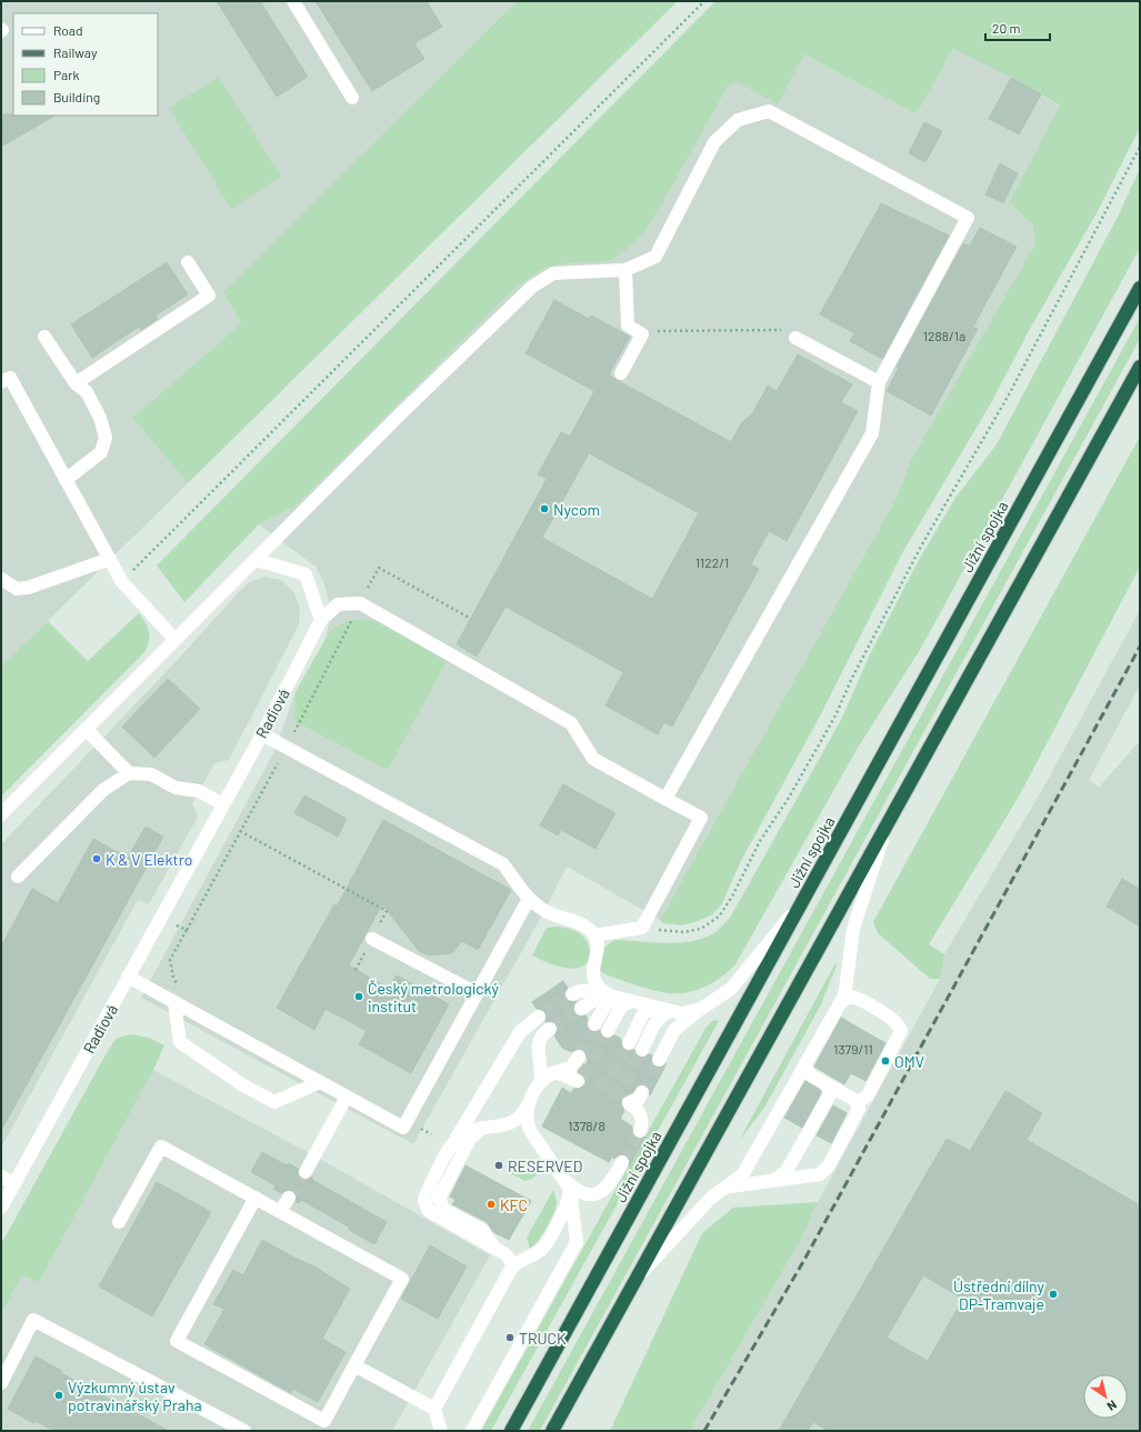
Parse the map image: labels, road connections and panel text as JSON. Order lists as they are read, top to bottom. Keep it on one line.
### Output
{"streets":{"highway":["Jižní spojka"],"street":["Radiová"]},"places":["Nycom","K & V Elektro","Český metrologický institut","OMV","RESERVED","KFC","Ústřední dílny DP-Tramvaje","TRUCK","Výzkumný ústav potravinářský Praha"],"house_numbers":["1288/1a","1122/1","1379/11","1378/8"],"legend":["Road","Railway","Park","Building"],"scale_bar":"20 m","north":"bottom right"}
